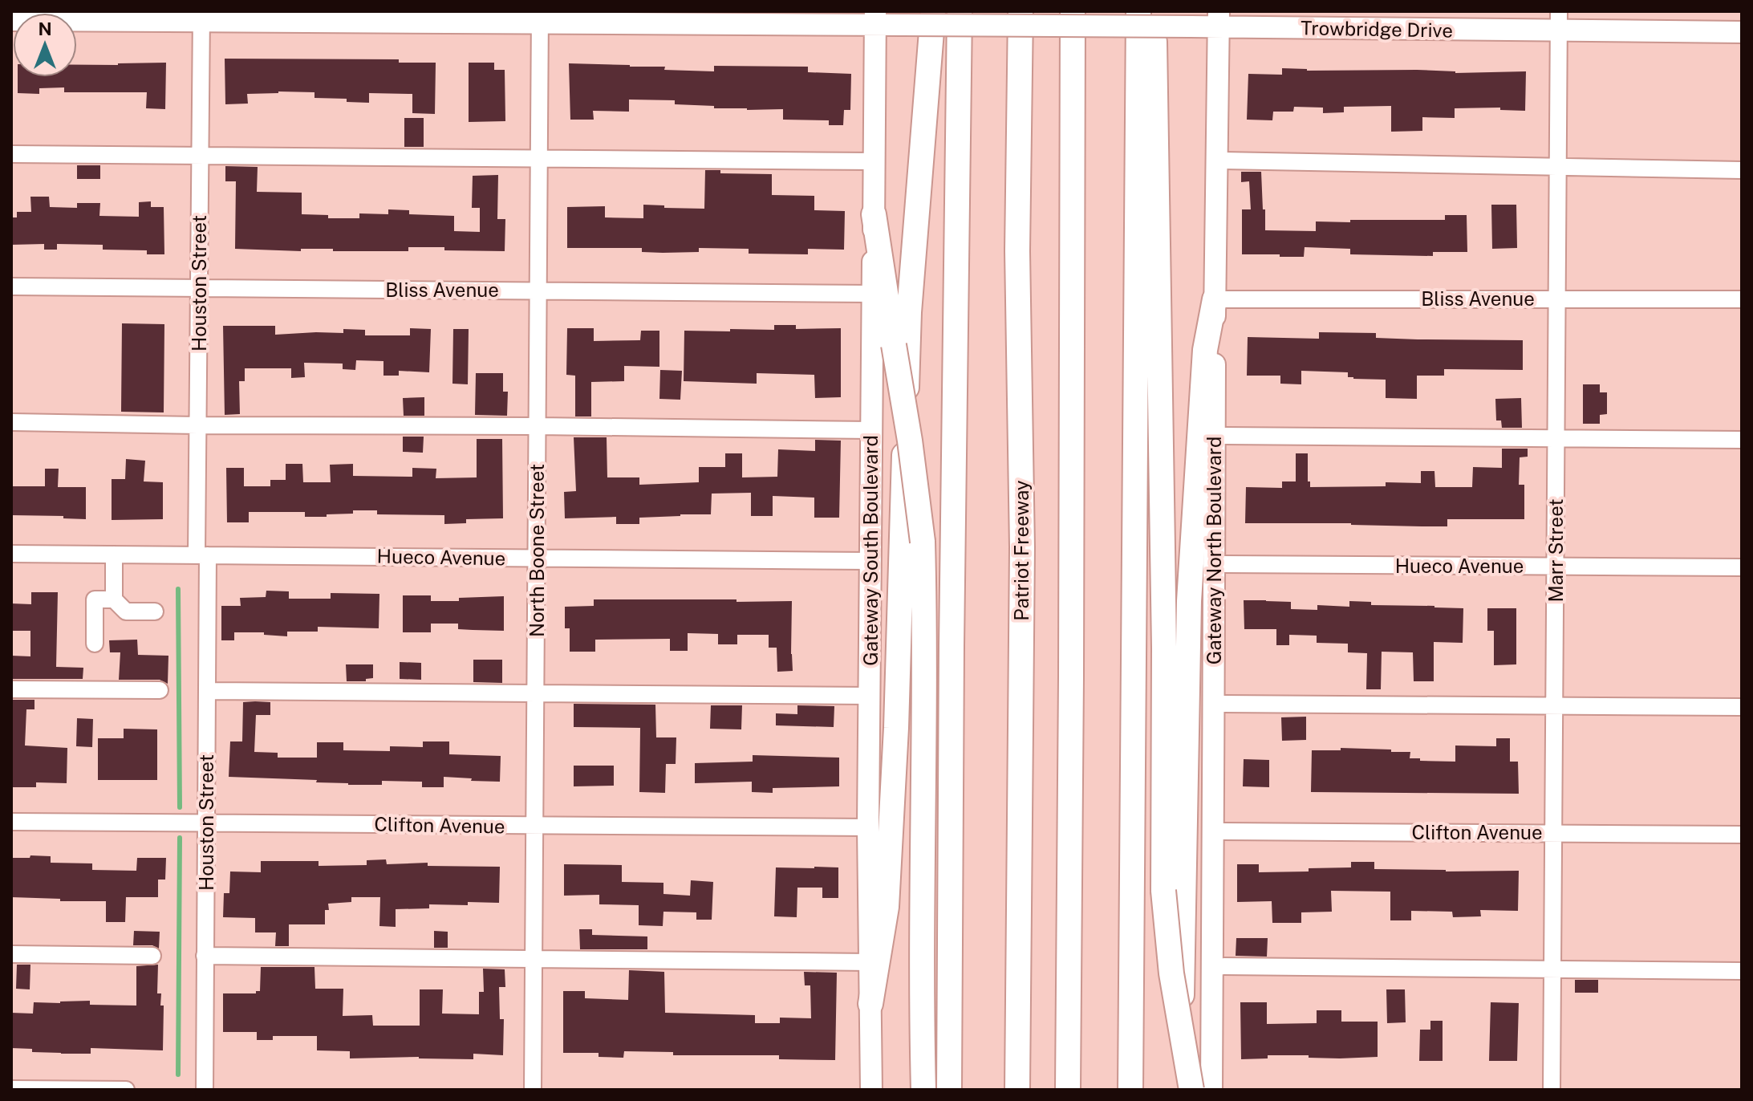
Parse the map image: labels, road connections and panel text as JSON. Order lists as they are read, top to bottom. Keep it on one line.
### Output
{"streets":{"highway":["Patriot Freeway"],"main road":["Trowbridge Drive","Gateway South Boulevard","Gateway North Boulevard"],"street":["Houston Street","Bliss Avenue","North Boone Street","Marr Street","Hueco Avenue","Clifton Avenue"]},"crossings":[["Trowbridge Drive","Houston Street"],["Trowbridge Drive","North Boone Street"],["Trowbridge Drive","Gateway South Boulevard"],["Trowbridge Drive","Gateway North Boulevard"],["Trowbridge Drive","Marr Street"],["Houston Street","Bliss Avenue"],["Houston Street","Hueco Avenue"],["Houston Street","Clifton Avenue"],["Bliss Avenue","North Boone Street"],["Bliss Avenue","Gateway South Boulevard"],["Bliss Avenue","Gateway North Boulevard"],["Bliss Avenue","Marr Street"],["North Boone Street","Hueco Avenue"],["North Boone Street","Clifton Avenue"],["Gateway South Boulevard","Hueco Avenue"],["Gateway South Boulevard","Clifton Avenue"],["Gateway North Boulevard","Hueco Avenue"],["Gateway North Boulevard","Clifton Avenue"],["Marr Street","Hueco Avenue"],["Marr Street","Clifton Avenue"]],"north":"top"}
